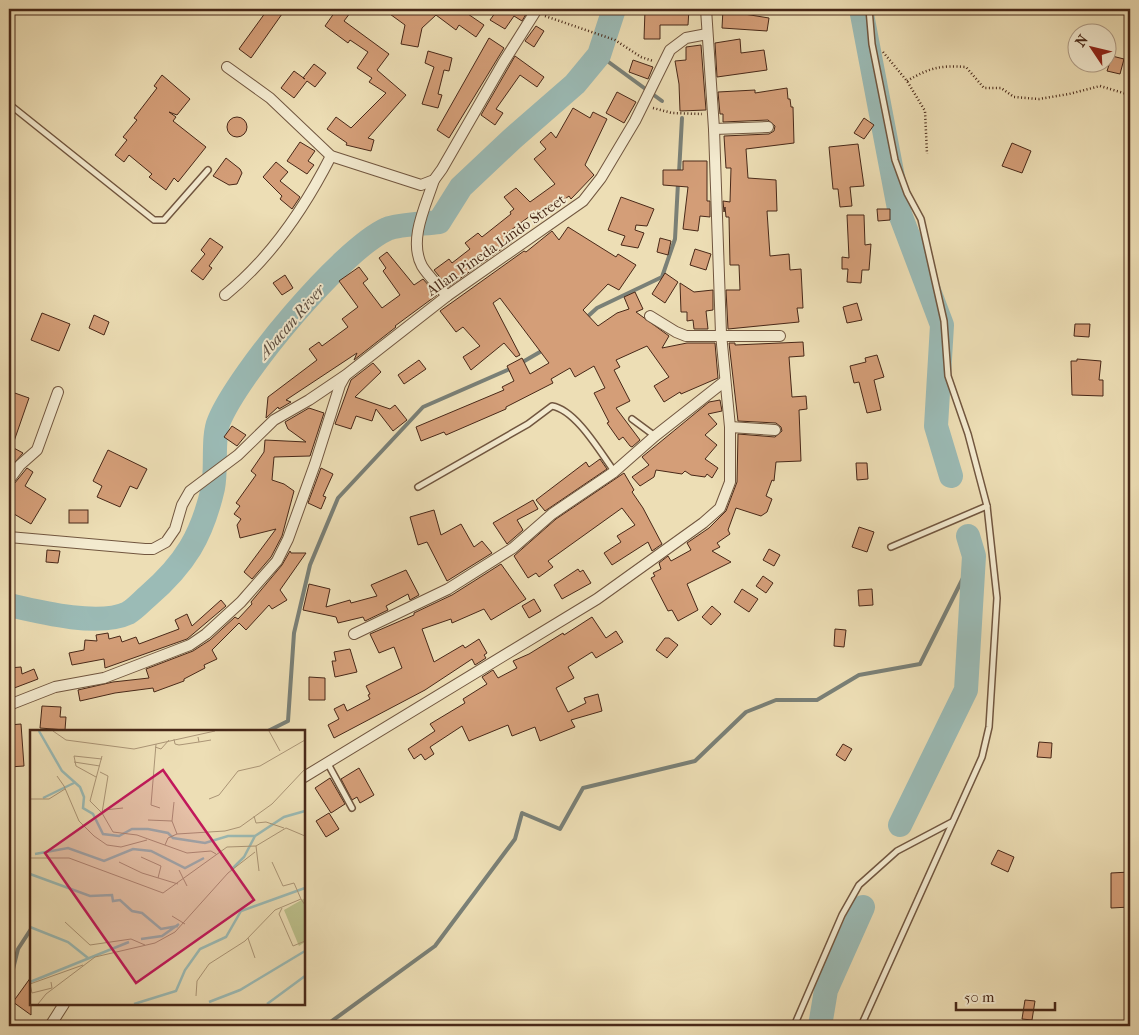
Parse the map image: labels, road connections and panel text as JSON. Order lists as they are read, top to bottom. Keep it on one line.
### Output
{"streets":{"street":["Allan Pineda Lindo Street"]},"water":["Abacan River"],"scale_bar":"50 m","north":"top left"}
